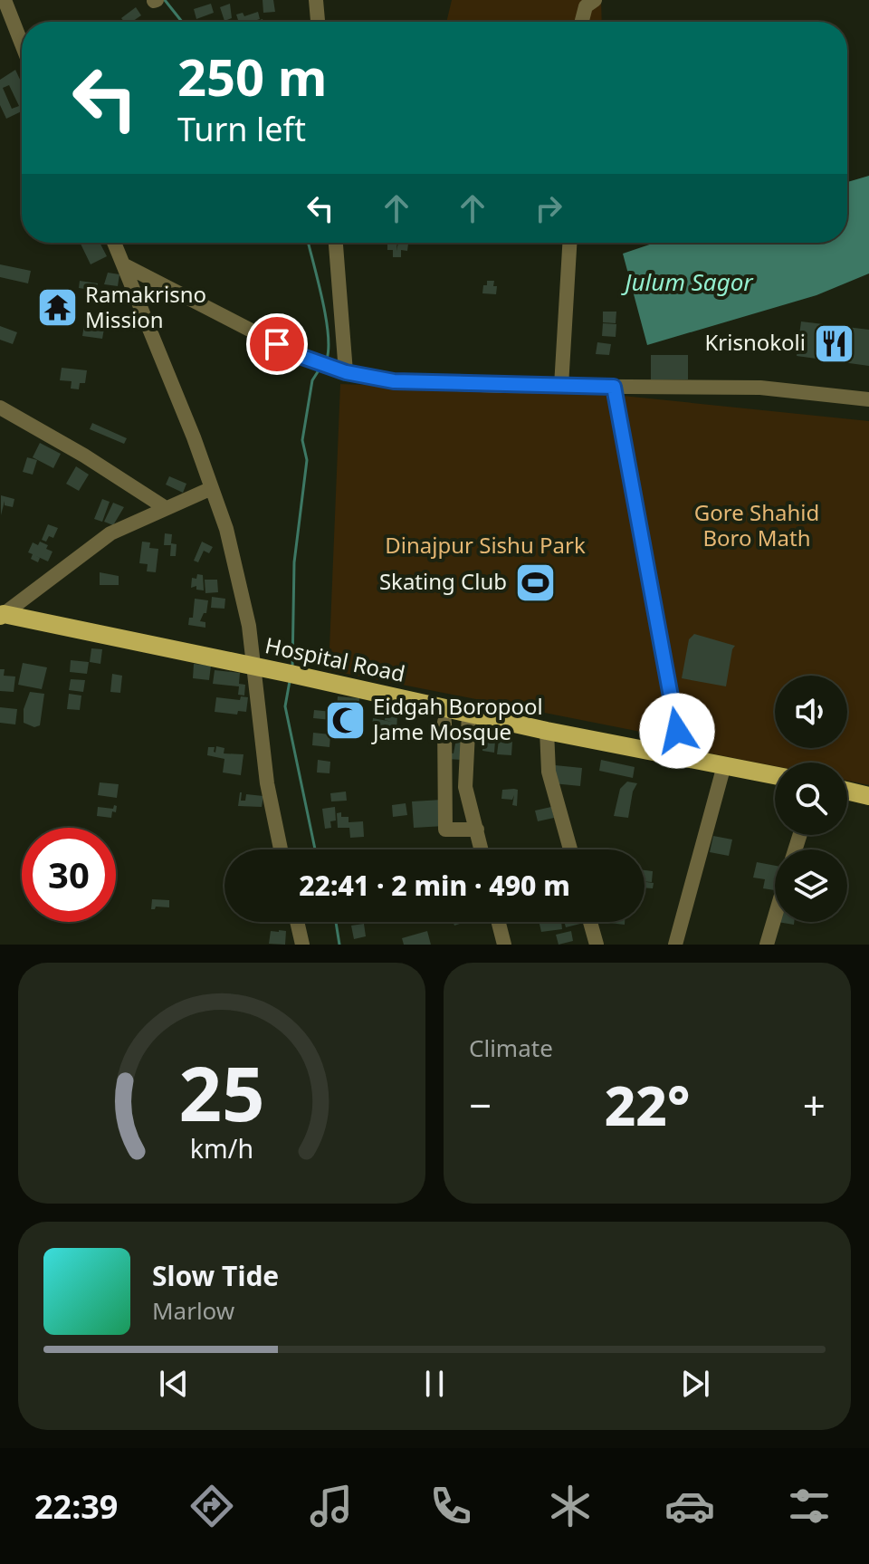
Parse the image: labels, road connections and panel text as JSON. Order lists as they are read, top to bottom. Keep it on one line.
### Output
{"streets":{"main road":["Hospital Road"]},"water":["Julum Sagor"],"parks":["Gore Shahid Boro Math","Dinajpur Sishu Park"],"places":{"temple":["Ramakrisno Mission"],"restaurant":["Krisnokoli"],"sports":["Skating Club"],"mosque":["Eidgah Boropool Jame Mosque"]},"page":{"turn":["250 m","Turn left"],"limit":"30","trip":"22:41 · 2 min · 490 m","tile":"Climate","heat":["−","22°","+"],"song":["Slow Tide","Marlow"],"tabs":"22:39","gauge":["25","km/h"]}}
